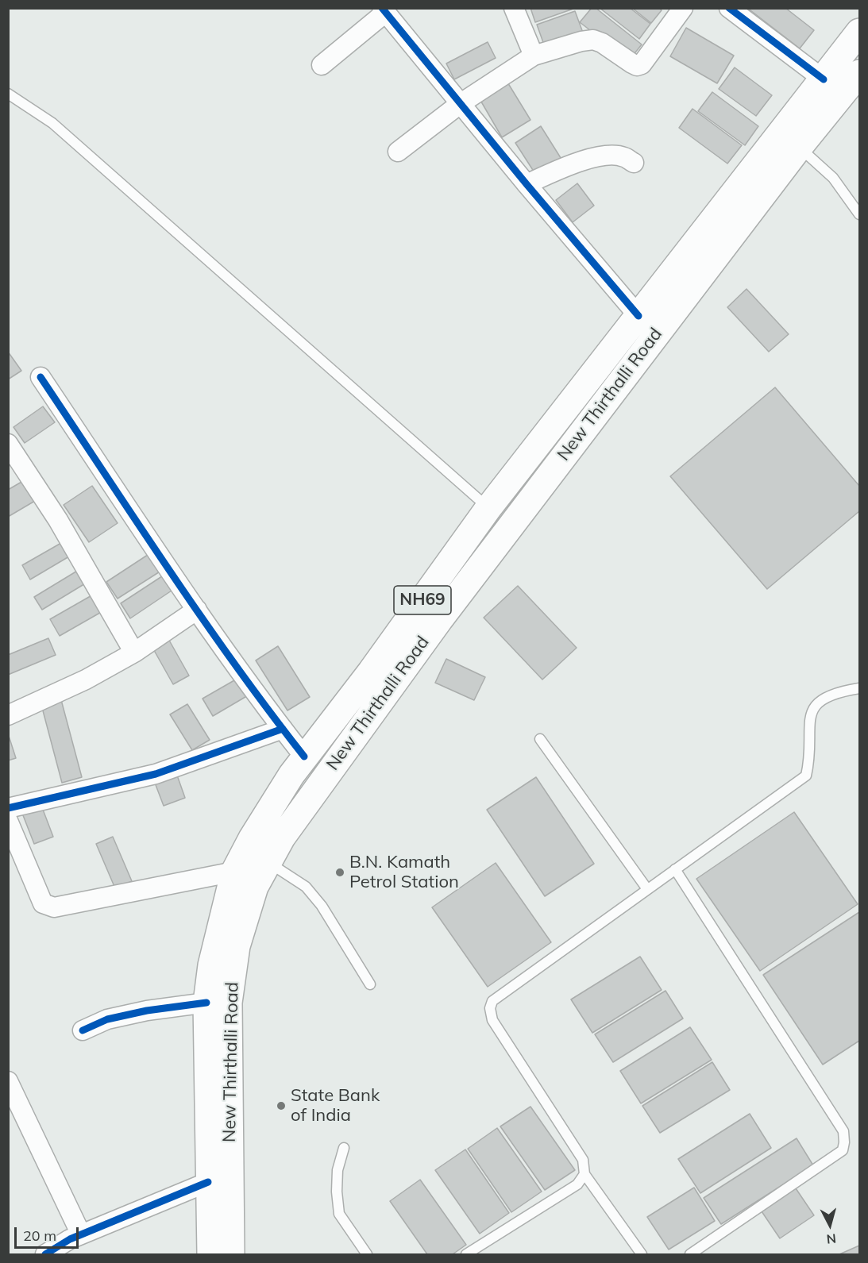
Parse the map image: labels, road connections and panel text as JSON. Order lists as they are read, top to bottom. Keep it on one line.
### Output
{"streets":{"highway":["New Thirthalli Road","NH69"]},"places":["B.N. Kamath Petrol Station","State Bank of India"],"scale_bar":"20 m","north":"bottom"}
